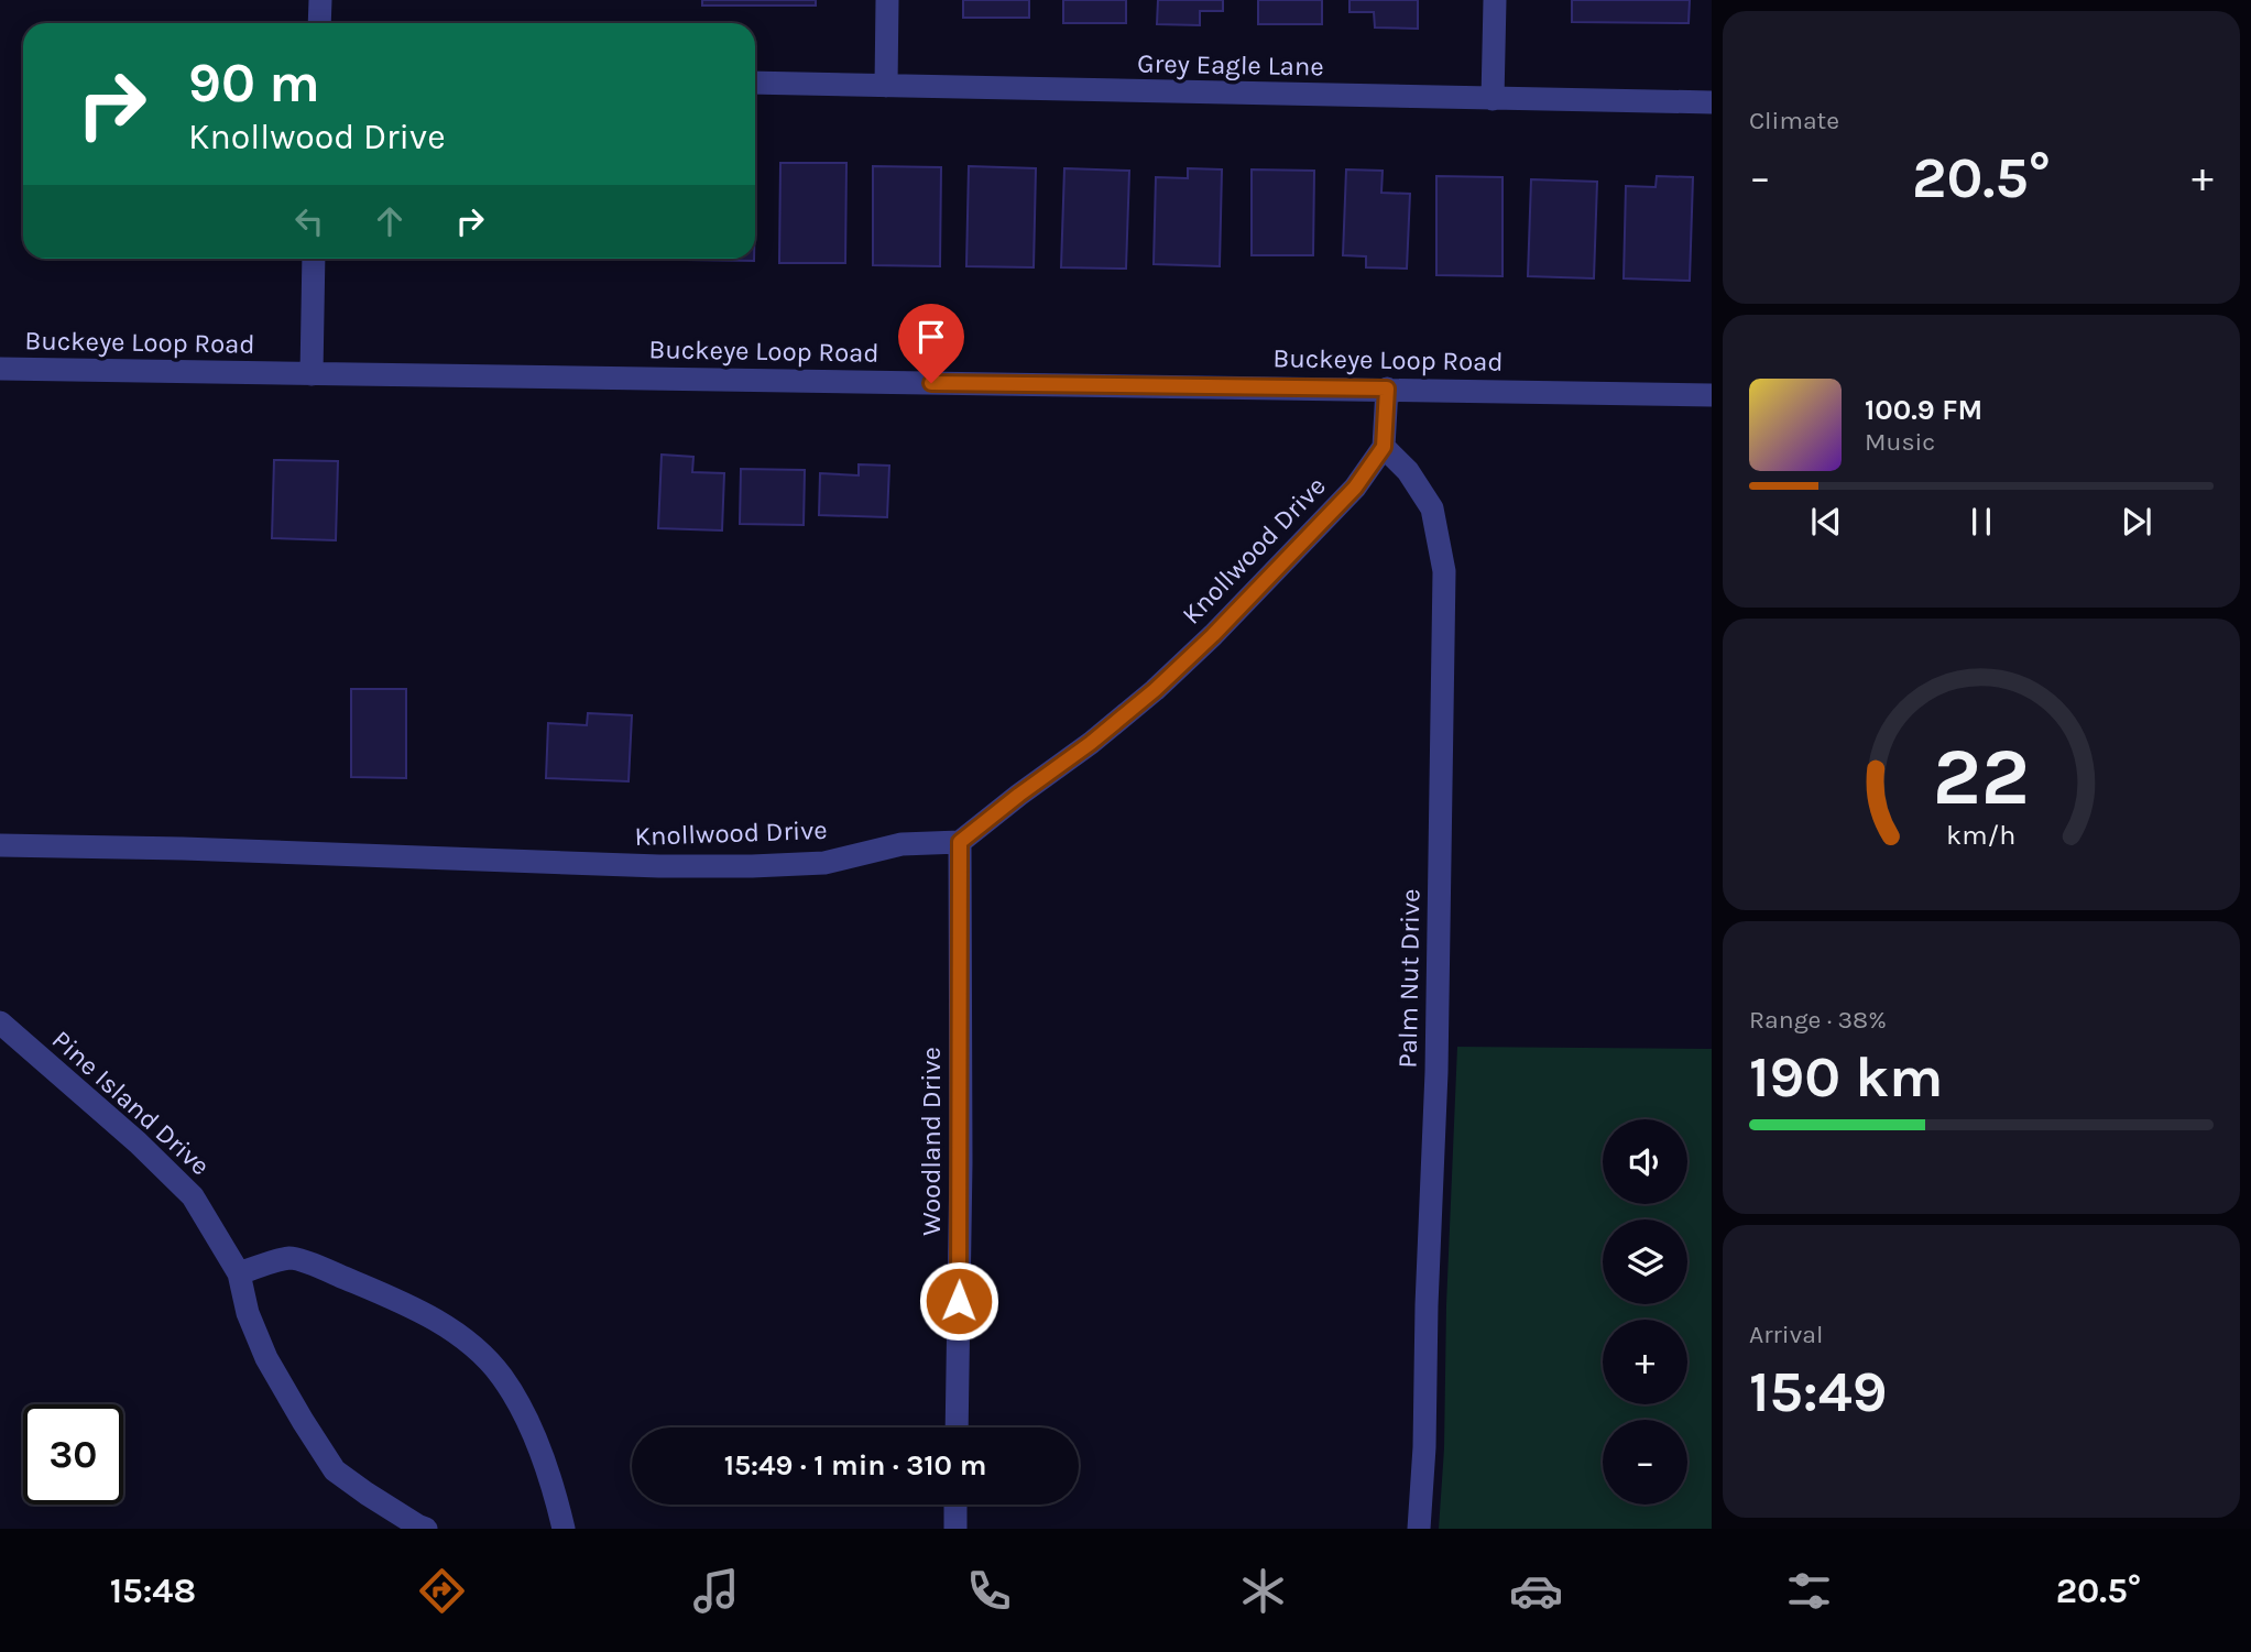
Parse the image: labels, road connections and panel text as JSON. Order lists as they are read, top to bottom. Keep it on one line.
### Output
{"streets":{"street":["Grey Eagle Lane","Buckeye Loop Road","Knollwood Drive","Palm Nut Drive","Pine Island Drive","Woodland Drive"]},"crossings":[["Knollwood Drive","Palm Nut Drive"],["Knollwood Drive","Woodland Drive"]],"page":{"tile":["Climate",["Range · 38%","190 km"],["Arrival","15:49"]],"turn":["90 m","Knollwood Drive"],"heat":["−","20.5°","+"],"song":["100.9 FM","Music"],"map_buttons":["+","−"],"limit":"30","trip":"15:49 · 1 min · 310 m","tabs":["15:48","20.5°"],"gauge":["22","km/h"]}}
